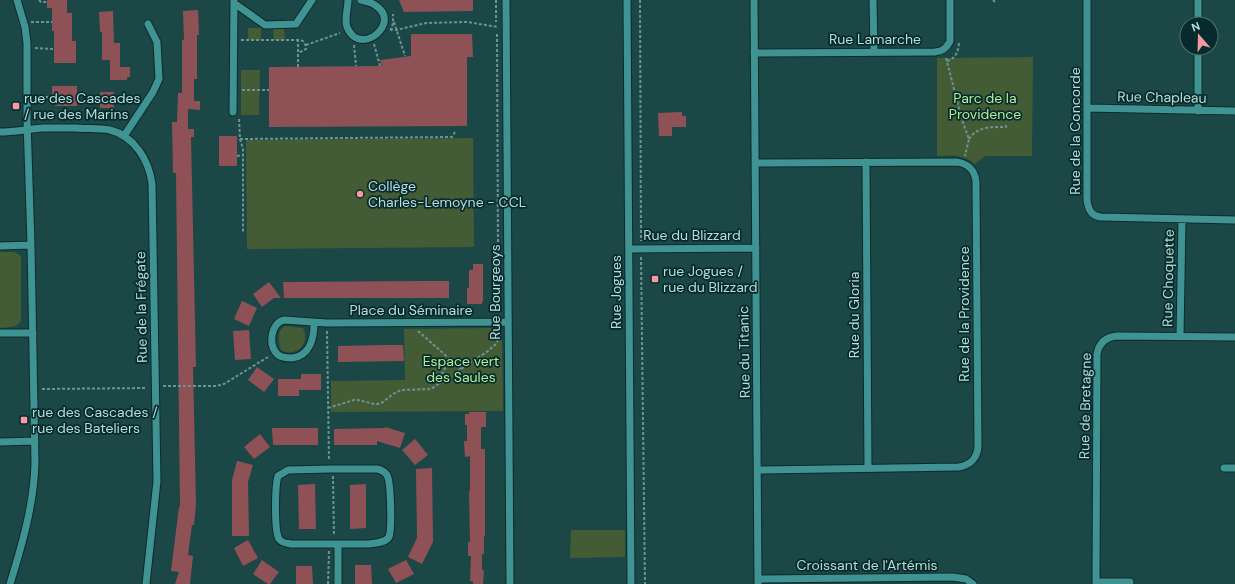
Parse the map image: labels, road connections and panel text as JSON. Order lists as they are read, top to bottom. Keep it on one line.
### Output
{"streets":{"street":["Rue Lamarche","Rue Chapleau","Rue de la Concorde","Rue du Blizzard","Rue Choquette","Rue Bourgeoys","Rue Jogues","Rue de la Frégate","Place du Séminaire","Rue de la Providence","Rue du Gloria","Rue du Titanic","Rue de Bretagne","Croissant de l'Artémis"]},"crossings":[["Rue Lamarche","Rue du Titanic"],["Rue Chapleau","Rue de la Concorde"],["Rue de la Concorde","Rue Choquette"],["Rue du Blizzard","Rue Jogues"],["Rue du Blizzard","Rue du Titanic"],["Rue Choquette","Rue de Bretagne"],["Rue Bourgeoys","Place du Séminaire"],["Rue de la Providence","Rue du Gloria"],["Rue de la Providence","Rue du Titanic"],["Rue du Titanic","Croissant de l'Artémis"]],"parks":["Parc de la Providence","Espace vert des Saules"],"places":{"transit":["rue des Cascades / rue des Marins","rue Jogues / rue du Blizzard","rue des Cascades / rue des Bateliers"],"other":["Collège Charles-Lemoyne - CCL"]},"north":"top"}
